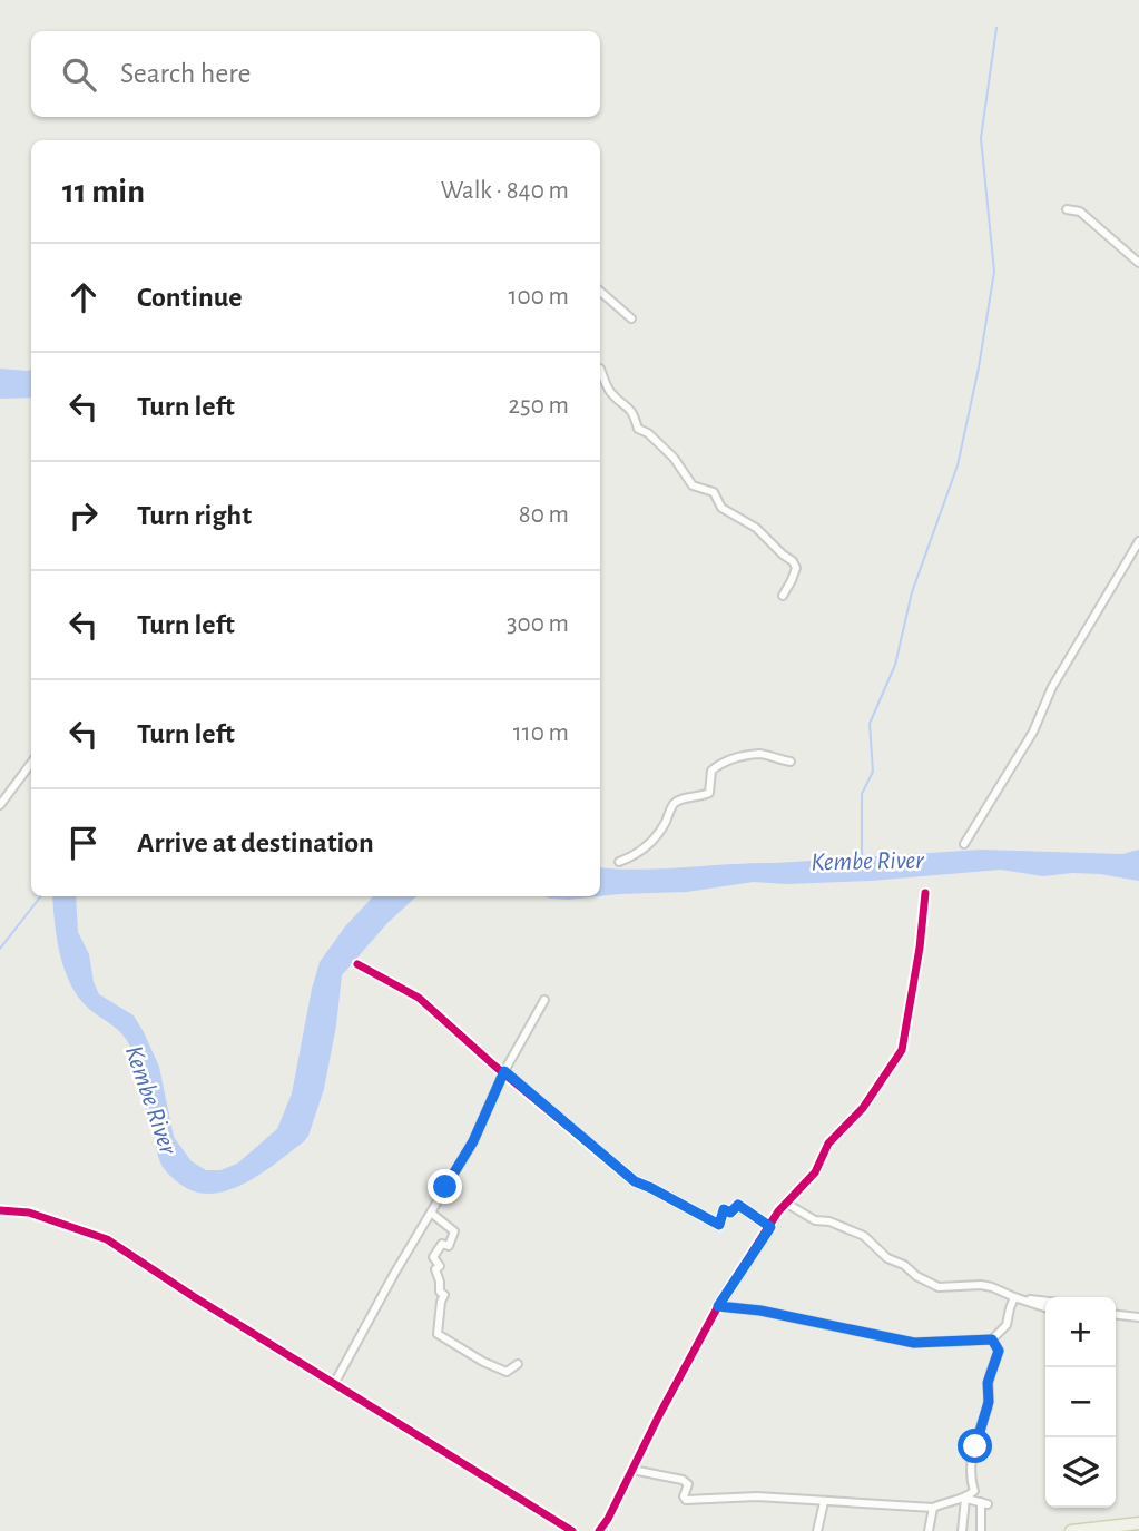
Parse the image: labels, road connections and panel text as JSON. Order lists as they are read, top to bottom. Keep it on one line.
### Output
{"water":["Kembe River"],"page":{"search":"Search here","heading":["11 min","Walk · 840 m"],"list":[["Continue","100 m"],["Turn left","250 m"],["Turn right","80 m"],["Turn left","300 m"],["Turn left","110 m"],"Arrive at destination"],"map_buttons":["+","−"]}}
